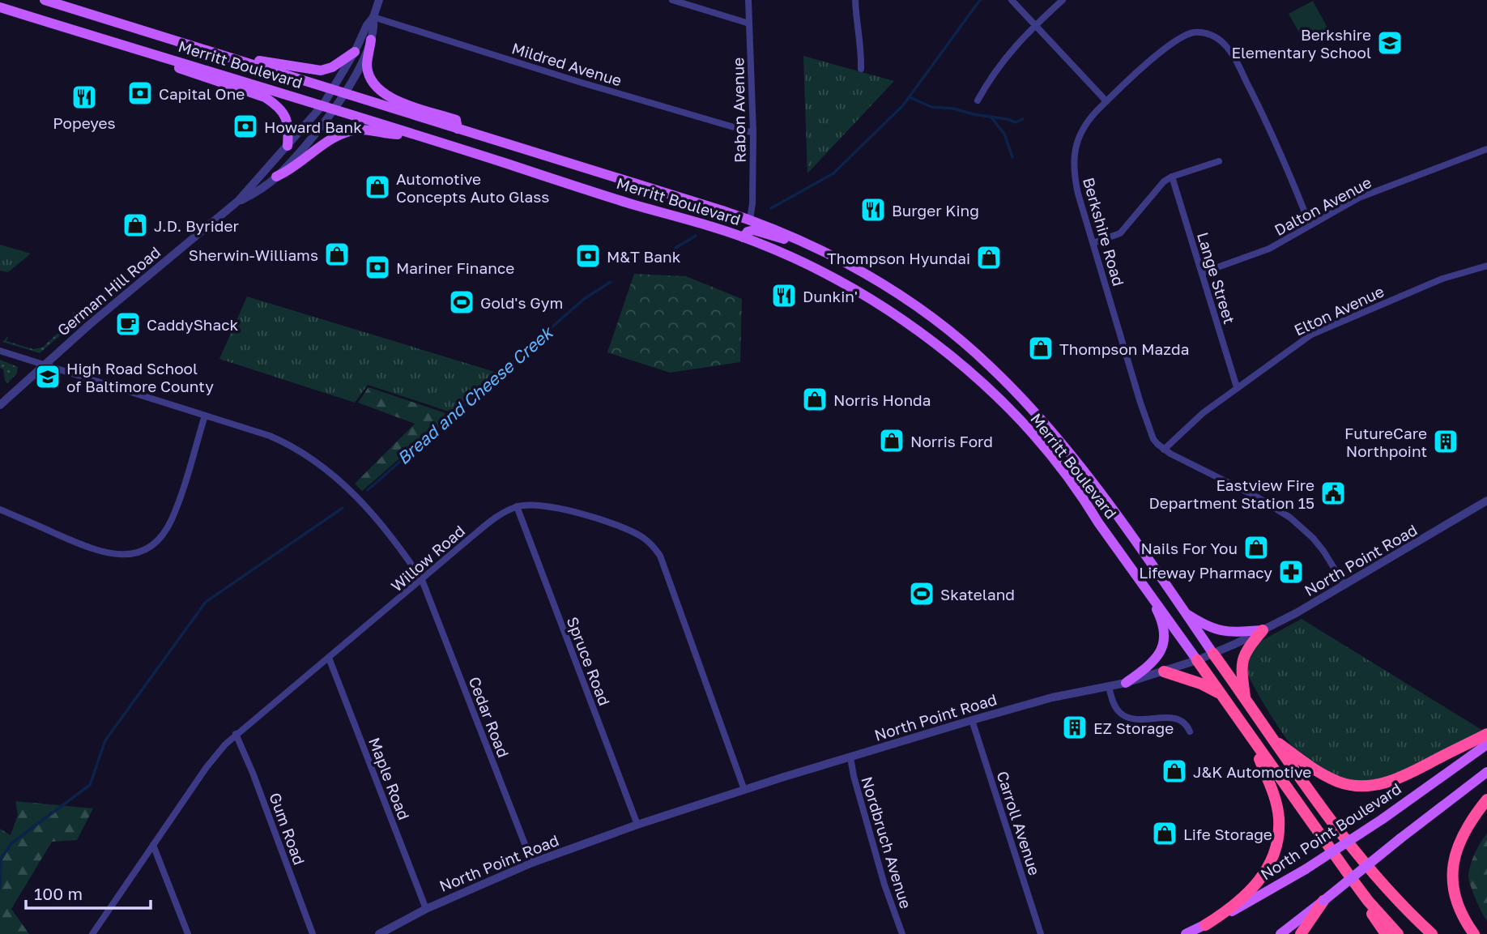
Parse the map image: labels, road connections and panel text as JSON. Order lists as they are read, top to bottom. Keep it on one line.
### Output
{"streets":{"main road":["Merritt Boulevard","North Point Boulevard"],"street":["Mildred Avenue","Rabon Avenue","Dalton Avenue","Berkshire Road","Lange Street","German Hill Road","Elton Avenue","Willow Road","North Point Road","Spruce Road","Cedar Road","Maple Road","Carroll Avenue","Gum Road","Nordbruch Avenue"]},"crossings":[["Merritt Boulevard","Rabon Avenue"],["Merritt Boulevard","German Hill Road"],["Merritt Boulevard","North Point Road"],["Mildred Avenue","Rabon Avenue"],["Mildred Avenue","German Hill Road"],["Dalton Avenue","Berkshire Road"],["Dalton Avenue","Lange Street"],["Berkshire Road","Elton Avenue"],["Berkshire Road","North Point Road"],["Lange Street","Elton Avenue"],["German Hill Road","Cedar Road"],["Willow Road","North Point Road"],["Willow Road","Spruce Road"],["Willow Road","Cedar Road"],["Willow Road","Maple Road"],["Willow Road","Gum Road"],["North Point Road","Spruce Road"],["North Point Road","Cedar Road"],["North Point Road","Maple Road"],["North Point Road","Carroll Avenue"],["North Point Road","Nordbruch Avenue"]],"water":["Bread and Cheese Creek"],"places":{"school or university":["Berkshire Elementary School","High Road School of Baltimore County"],"bank":["Capital One","Howard Bank","M&T Bank","Mariner Finance"],"restaurant":["Popeyes","Burger King","Dunkin'"],"shop":["Automotive Concepts Auto Glass","J.D. Byrider","Sherwin-Williams","Thompson Hyundai","Thompson Mazda","Norris Honda","Norris Ford","Nails For You","J&K Automotive","Life Storage"],"sports":["Gold's Gym","Skateland"],"cafe":["CaddyShack"],"building":["FutureCare Northpoint","EZ Storage"],"public building":["Eastview Fire Department Station 15"],"pharmacy":["Lifeway Pharmacy"]},"scale_bar":"100 m"}
